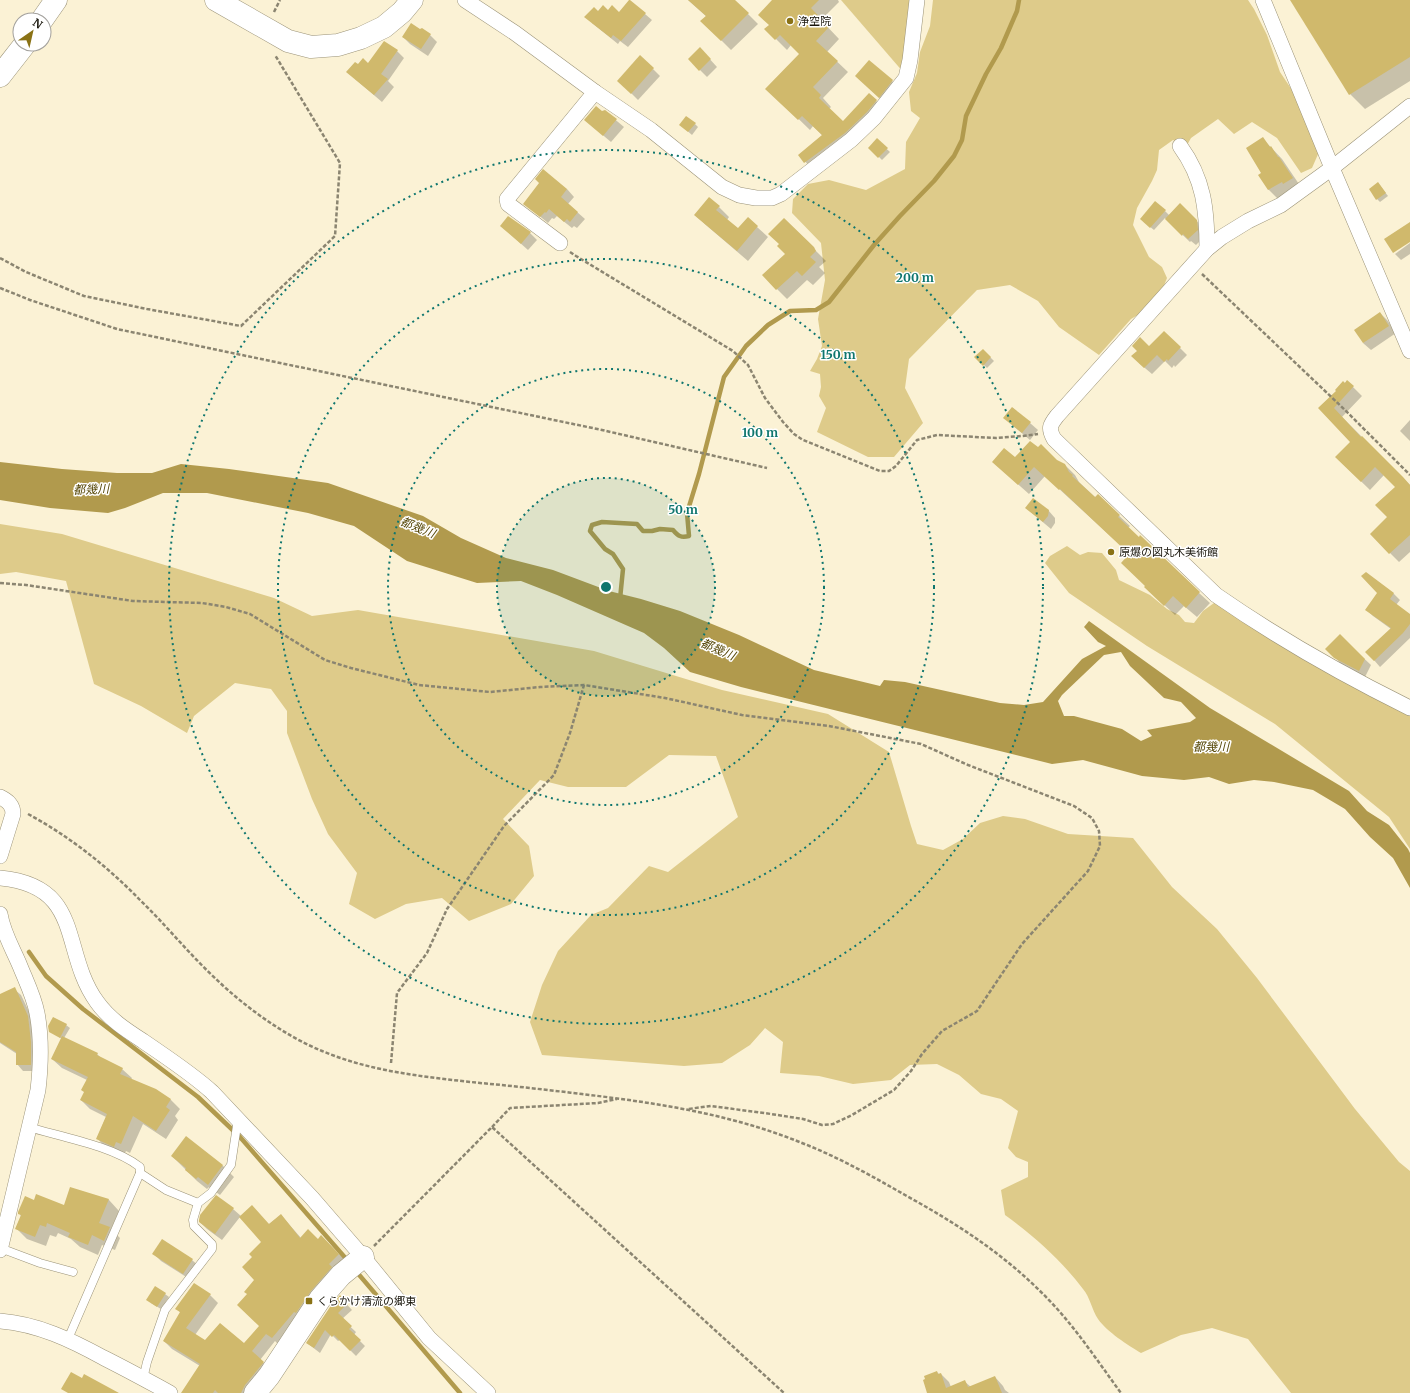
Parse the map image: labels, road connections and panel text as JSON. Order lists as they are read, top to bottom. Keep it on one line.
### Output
{"water":["都幾川"],"places":{"other":["浄空院","原爆の図丸木美術館"],"transit":["くらかけ清流の郷東"]},"north":"top right","rings":["200 m","150 m","100 m","50 m"]}
